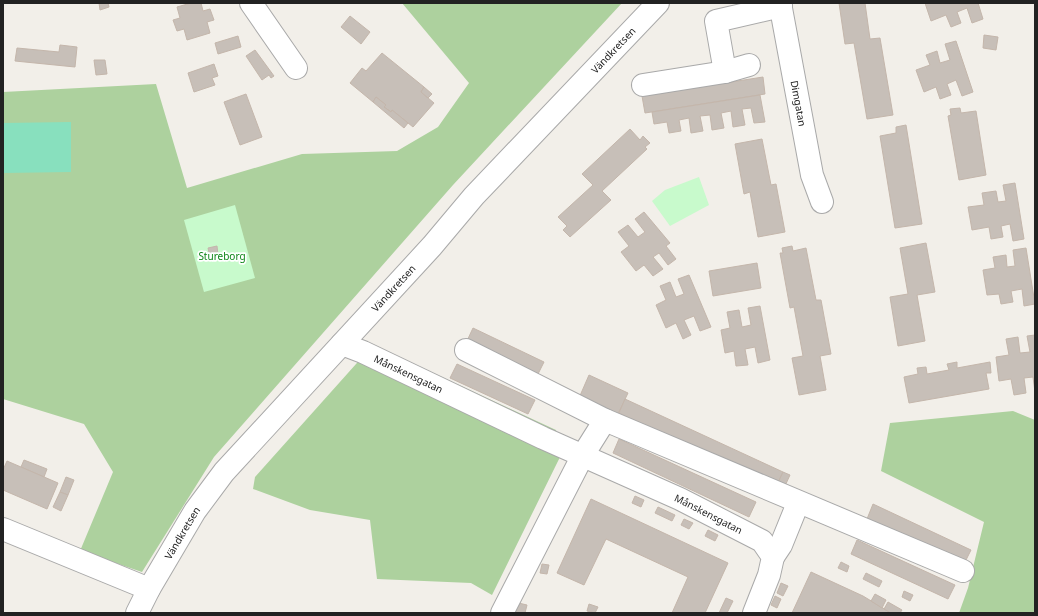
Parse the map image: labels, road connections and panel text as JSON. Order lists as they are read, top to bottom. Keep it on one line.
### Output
{"streets":{"street":["Vändkretsen","Dimgatan","Månskensgatan"]},"crossings":[["Vändkretsen","Månskensgatan"]],"parks":["Stureborg"]}
